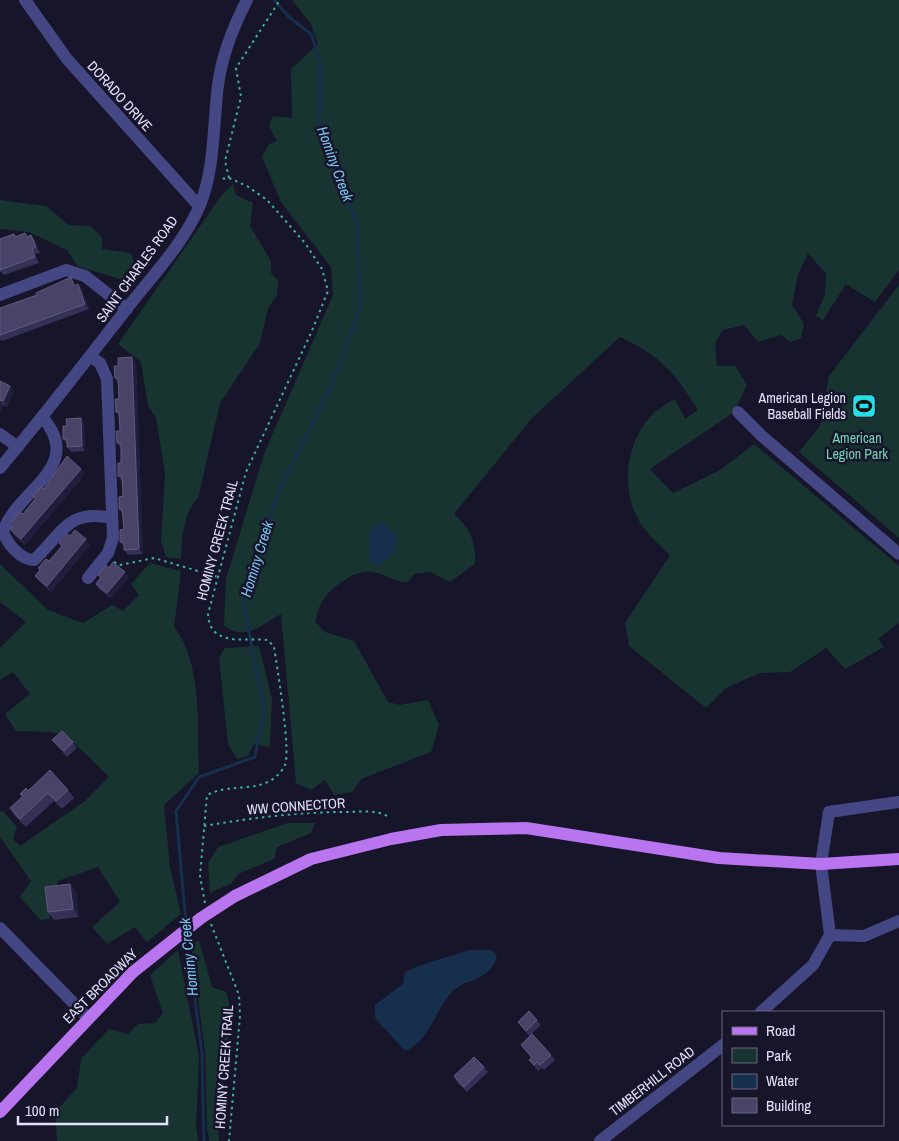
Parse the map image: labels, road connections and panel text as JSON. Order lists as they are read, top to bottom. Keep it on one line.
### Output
{"streets":{"main road":["EAST BROADWAY"],"street":["DORADO DRIVE","SAINT CHARLES ROAD","TIMBERHILL ROAD"],"path":["HOMINY CREEK TRAIL","WW CONNECTOR"]},"crossings":[["DORADO DRIVE","SAINT CHARLES ROAD"],["HOMINY CREEK TRAIL","WW CONNECTOR"]],"water":["Hominy Creek"],"parks":["American Legion Park"],"places":{"sports":["American Legion Baseball Fields"]},"legend":["Road","Park","Water","Building"],"scale_bar":"100 m"}
